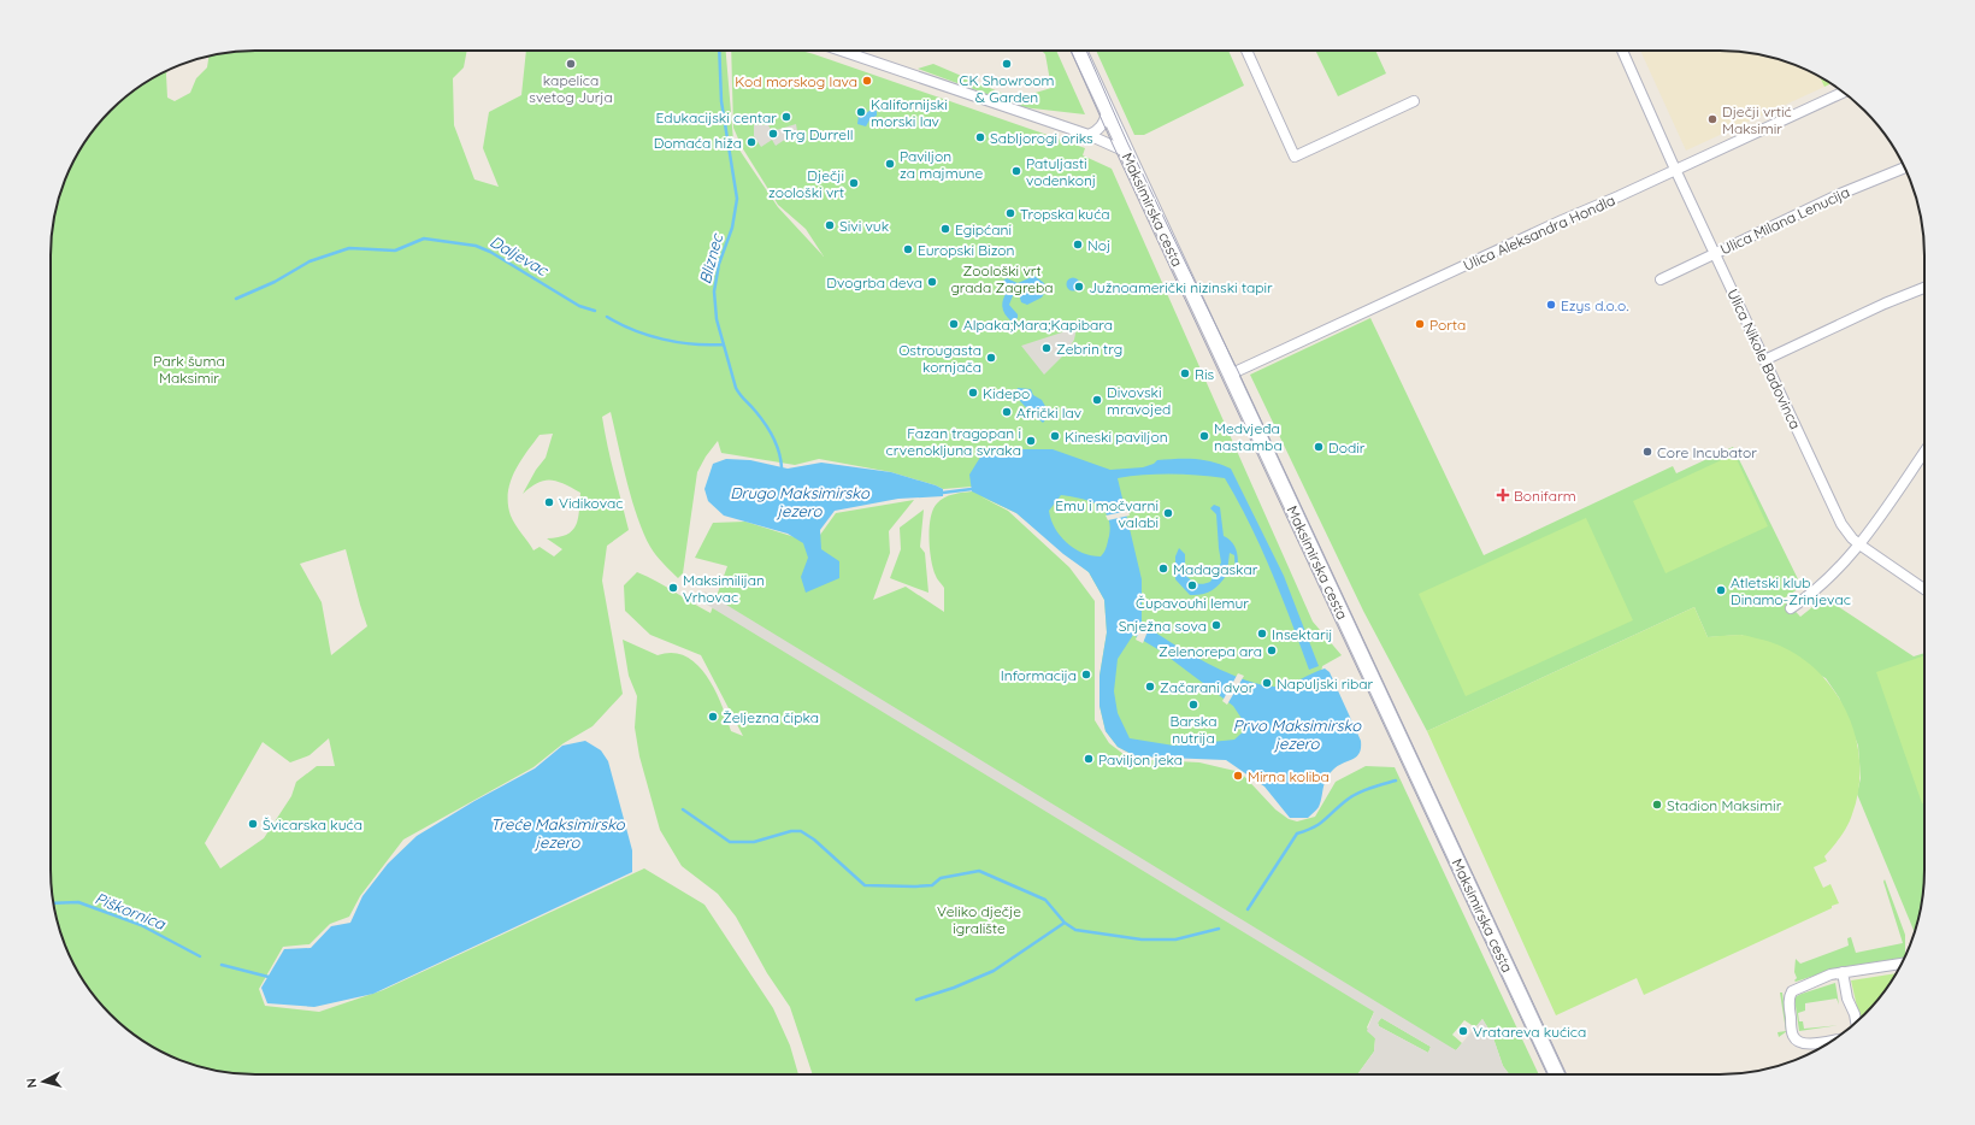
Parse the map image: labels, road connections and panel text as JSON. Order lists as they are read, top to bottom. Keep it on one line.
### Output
{"streets":{"main road":["Maksimirska cesta"],"street":["Ulica Milana Lenucija","Ulica Aleksandra Hondla","Ulica Nikole Badovinca"]},"crossings":[["Maksimirska cesta","Ulica Aleksandra Hondla"],["Ulica Milana Lenucija","Ulica Nikole Badovinca"],["Ulica Aleksandra Hondla","Ulica Nikole Badovinca"]],"water":["Daljevac","Bliznec","Drugo Maksimirsko jezero","Prvo Maksimirsko jezero","Treće Maksimirsko jezero","Piškornica"],"parks":["Zoološki vrt grada Zagreba","Park šuma Maksimir","Veliko dječje igralište"],"places":{"other":["kapelica svetog Jurja","CK Showroom & Garden","Kod morskog lava","Kalifornijski morski lav","Edukacijski centar","Dječji vrtić Maksimir","Trg Durrell","Sabljorogi oriks","Domaća hiža","Paviljon za majmune","Patuljasti vodenkonj","Dječji zoološki vrt","Tropska kuća","Sivi vuk","Egipćani","Noj","Europski Bizon","Dvogrba deva","Južnoamerički nizinski tapir","Ezys d.o.o.","Alpaka;Mara;Kapibara","Porta","Zebrin trg","Ostrougasta kornjača","Ris","Kidepo","Divovski mravojed","Afrički lav","Kineski paviljon","Medvjeđa nastamba","Fazan tragopan i crvenokljuna svraka","Dodir","Core Incubator","Vidikovac","Emu i močvarni valabi","Madagaskar","Čupavouhi lemur","Maksimilijan Vrhovac","Atletski klub Dinamo-Zrinjevac","Snježna sova","Insektarij","Zelenorepa ara","Informacija","Napuljski ribar","Začarani dvor","Barska nutrija","Željezna čipka","Paviljon jeka","Mirna koliba","Stadion Maksimir","Švicarska kuća","Vratareva kućica"],"health":["Bonifarm"]},"north":"left"}
